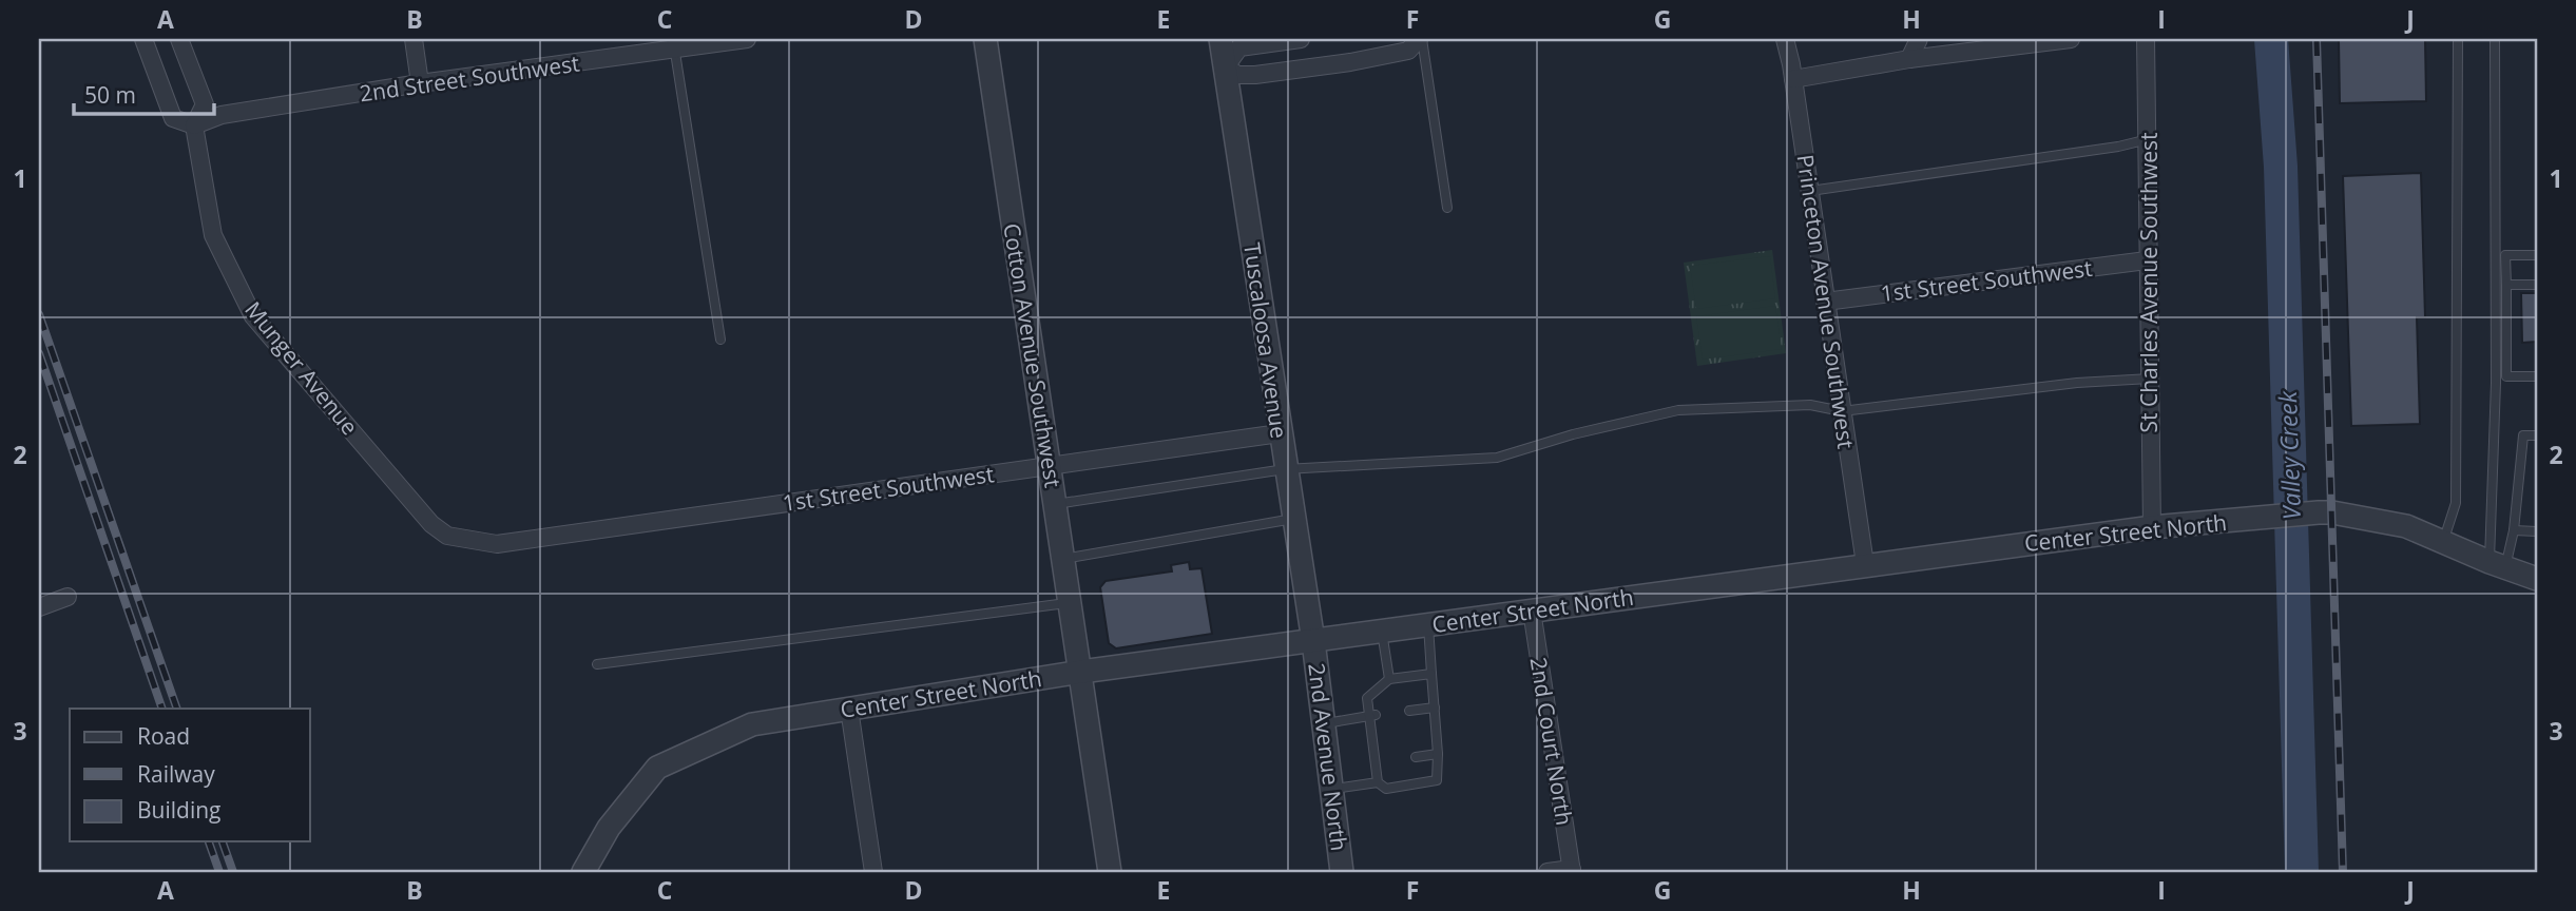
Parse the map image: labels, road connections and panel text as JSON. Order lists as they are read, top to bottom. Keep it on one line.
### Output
{"streets":{"street":["2nd Street Southwest","1st Street Southwest","St Charles Avenue Southwest","Princeton Avenue Southwest","Tuscaloosa Avenue","Cotton Avenue Southwest","Munger Avenue","Center Street North","2nd Court North","2nd Avenue North"]},"crossings":[["2nd Street Southwest","Munger Avenue"],["1st Street Southwest","St Charles Avenue Southwest"],["1st Street Southwest","Princeton Avenue Southwest"],["1st Street Southwest","Tuscaloosa Avenue"],["1st Street Southwest","Cotton Avenue Southwest"],["1st Street Southwest","Munger Avenue"],["St Charles Avenue Southwest","Center Street North"],["Princeton Avenue Southwest","Center Street North"],["Tuscaloosa Avenue","Center Street North"],["Tuscaloosa Avenue","2nd Avenue North"],["Cotton Avenue Southwest","Center Street North"],["Center Street North","2nd Court North"],["Center Street North","2nd Avenue North"]],"water":["Valley Creek"],"legend":["Road","Railway","Building"],"scale_bar":"50 m","grid":{"columns":["A","B","C","D","E","F","G","H","I","J"],"rows":["1","2","3"]}}
